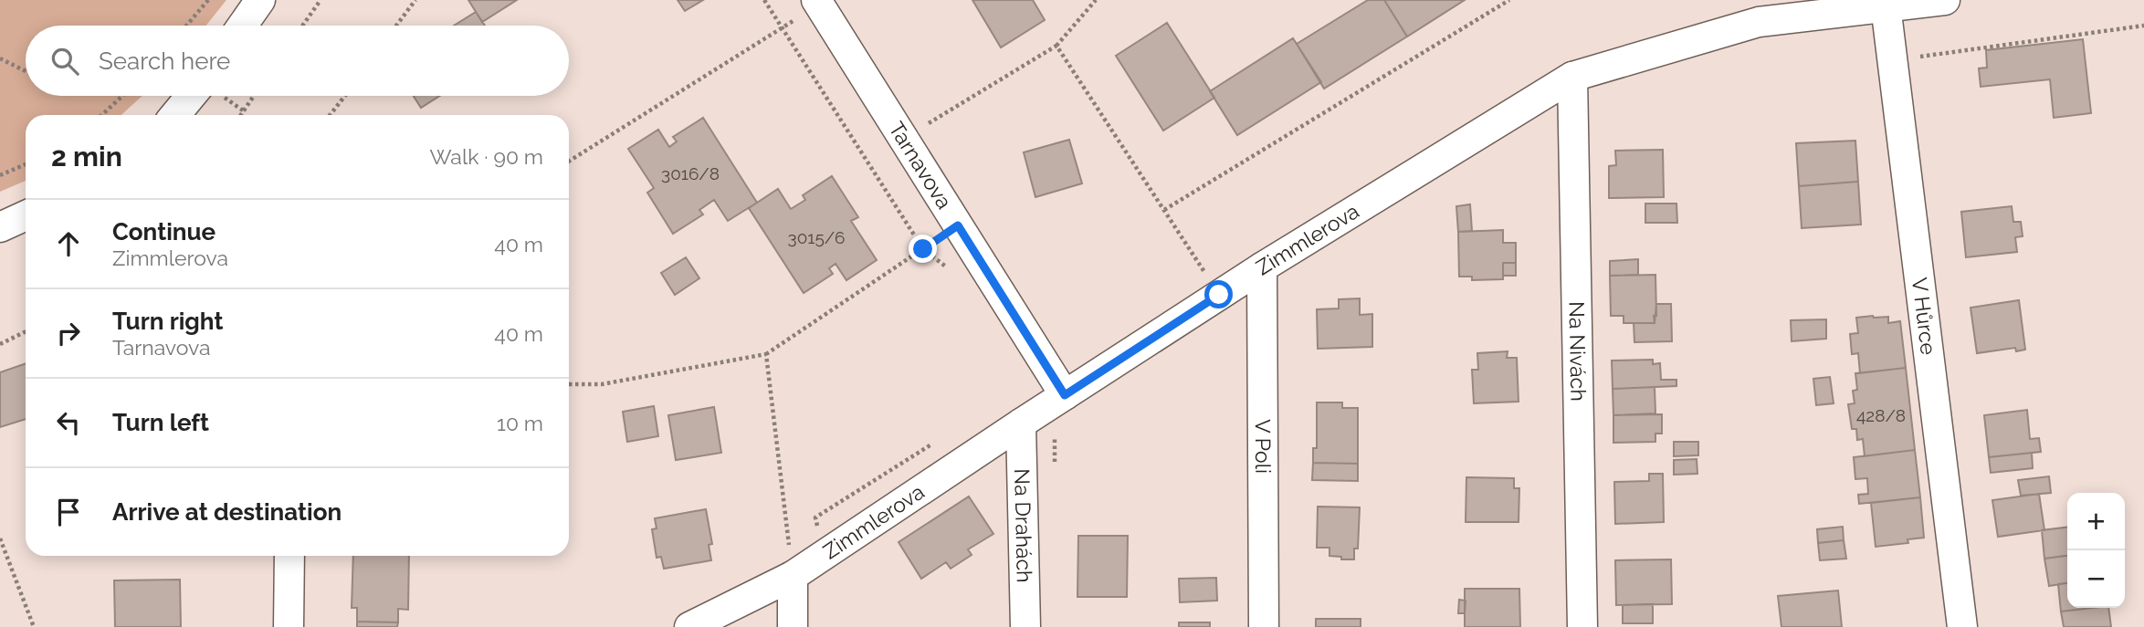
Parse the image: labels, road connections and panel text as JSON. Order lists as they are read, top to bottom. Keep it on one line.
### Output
{"streets":{"street":["Tarnavova","Zimmlerova","V Hůrce","Na Nivách","V Poli","Na Drahách"]},"crossings":[["Tarnavova","Zimmlerova"],["Zimmlerova","V Hůrce"],["Zimmlerova","Na Nivách"],["Zimmlerova","V Poli"],["Zimmlerova","Na Drahách"]],"house_numbers":["3016/8","3015/6","428/8"],"page":{"search":"Search here","heading":["2 min","Walk · 90 m"],"list":[["Continue","Zimmlerova","40 m"],["Turn right","Tarnavova","40 m"],["Turn left","10 m"],"Arrive at destination"],"map_buttons":["+","−"]}}
